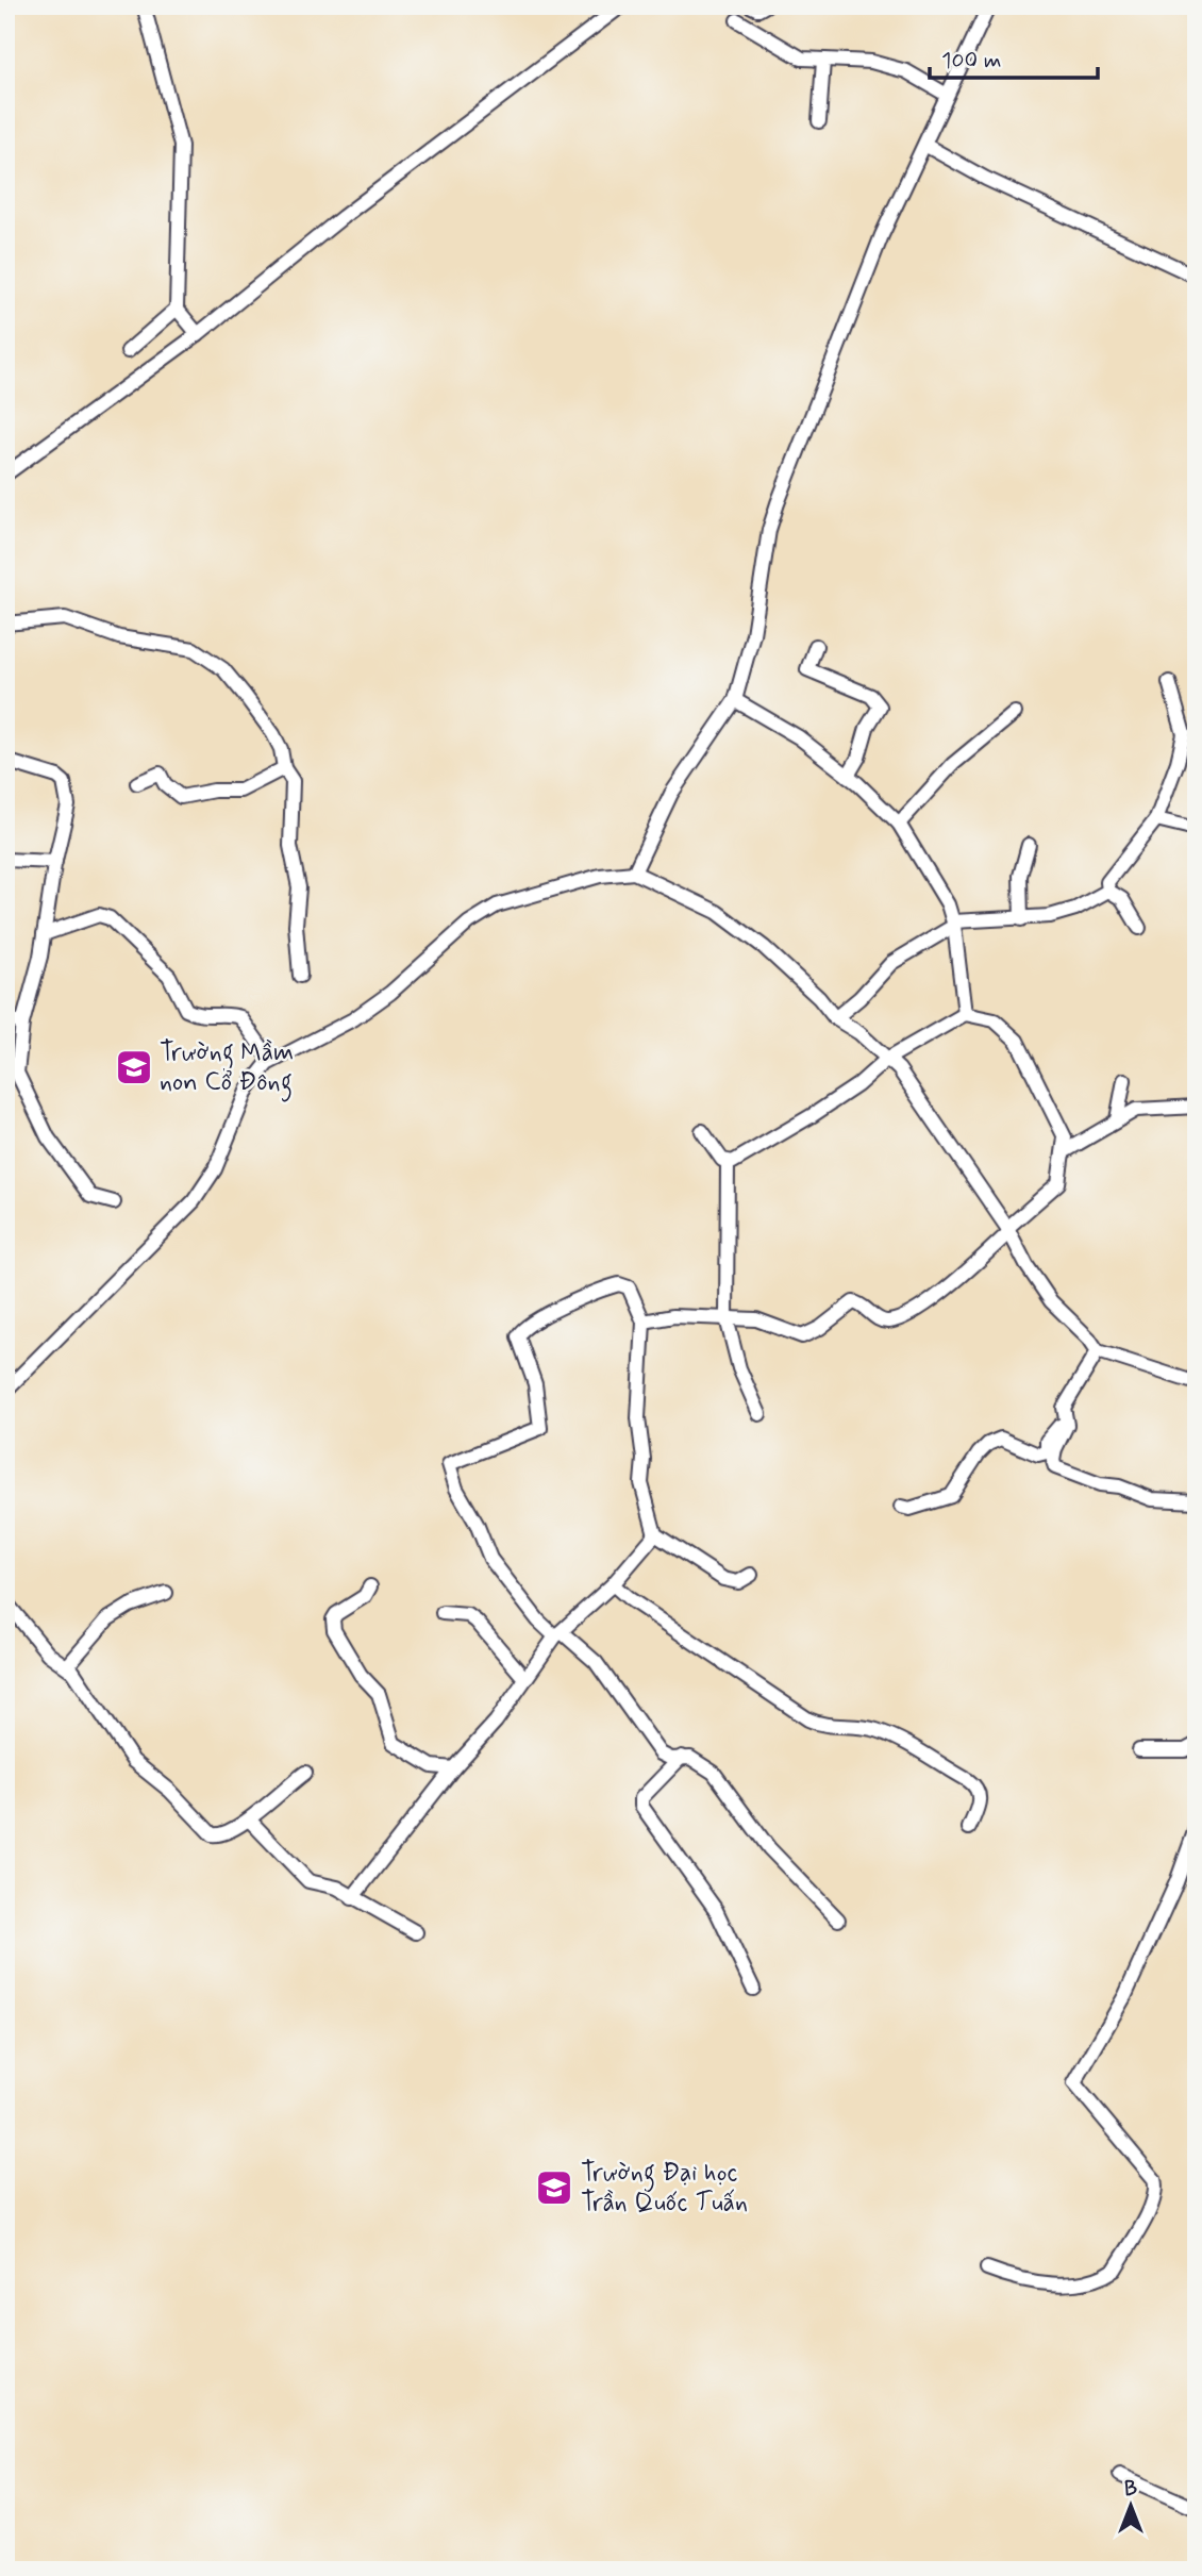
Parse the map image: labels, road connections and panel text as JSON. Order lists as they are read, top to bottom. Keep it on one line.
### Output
{"places":{"school or university":["Trường Mầm non Cổ Đông","Trường Đại học Trần Quốc Tuấn"]},"scale_bar":"100 m","north":"top"}
